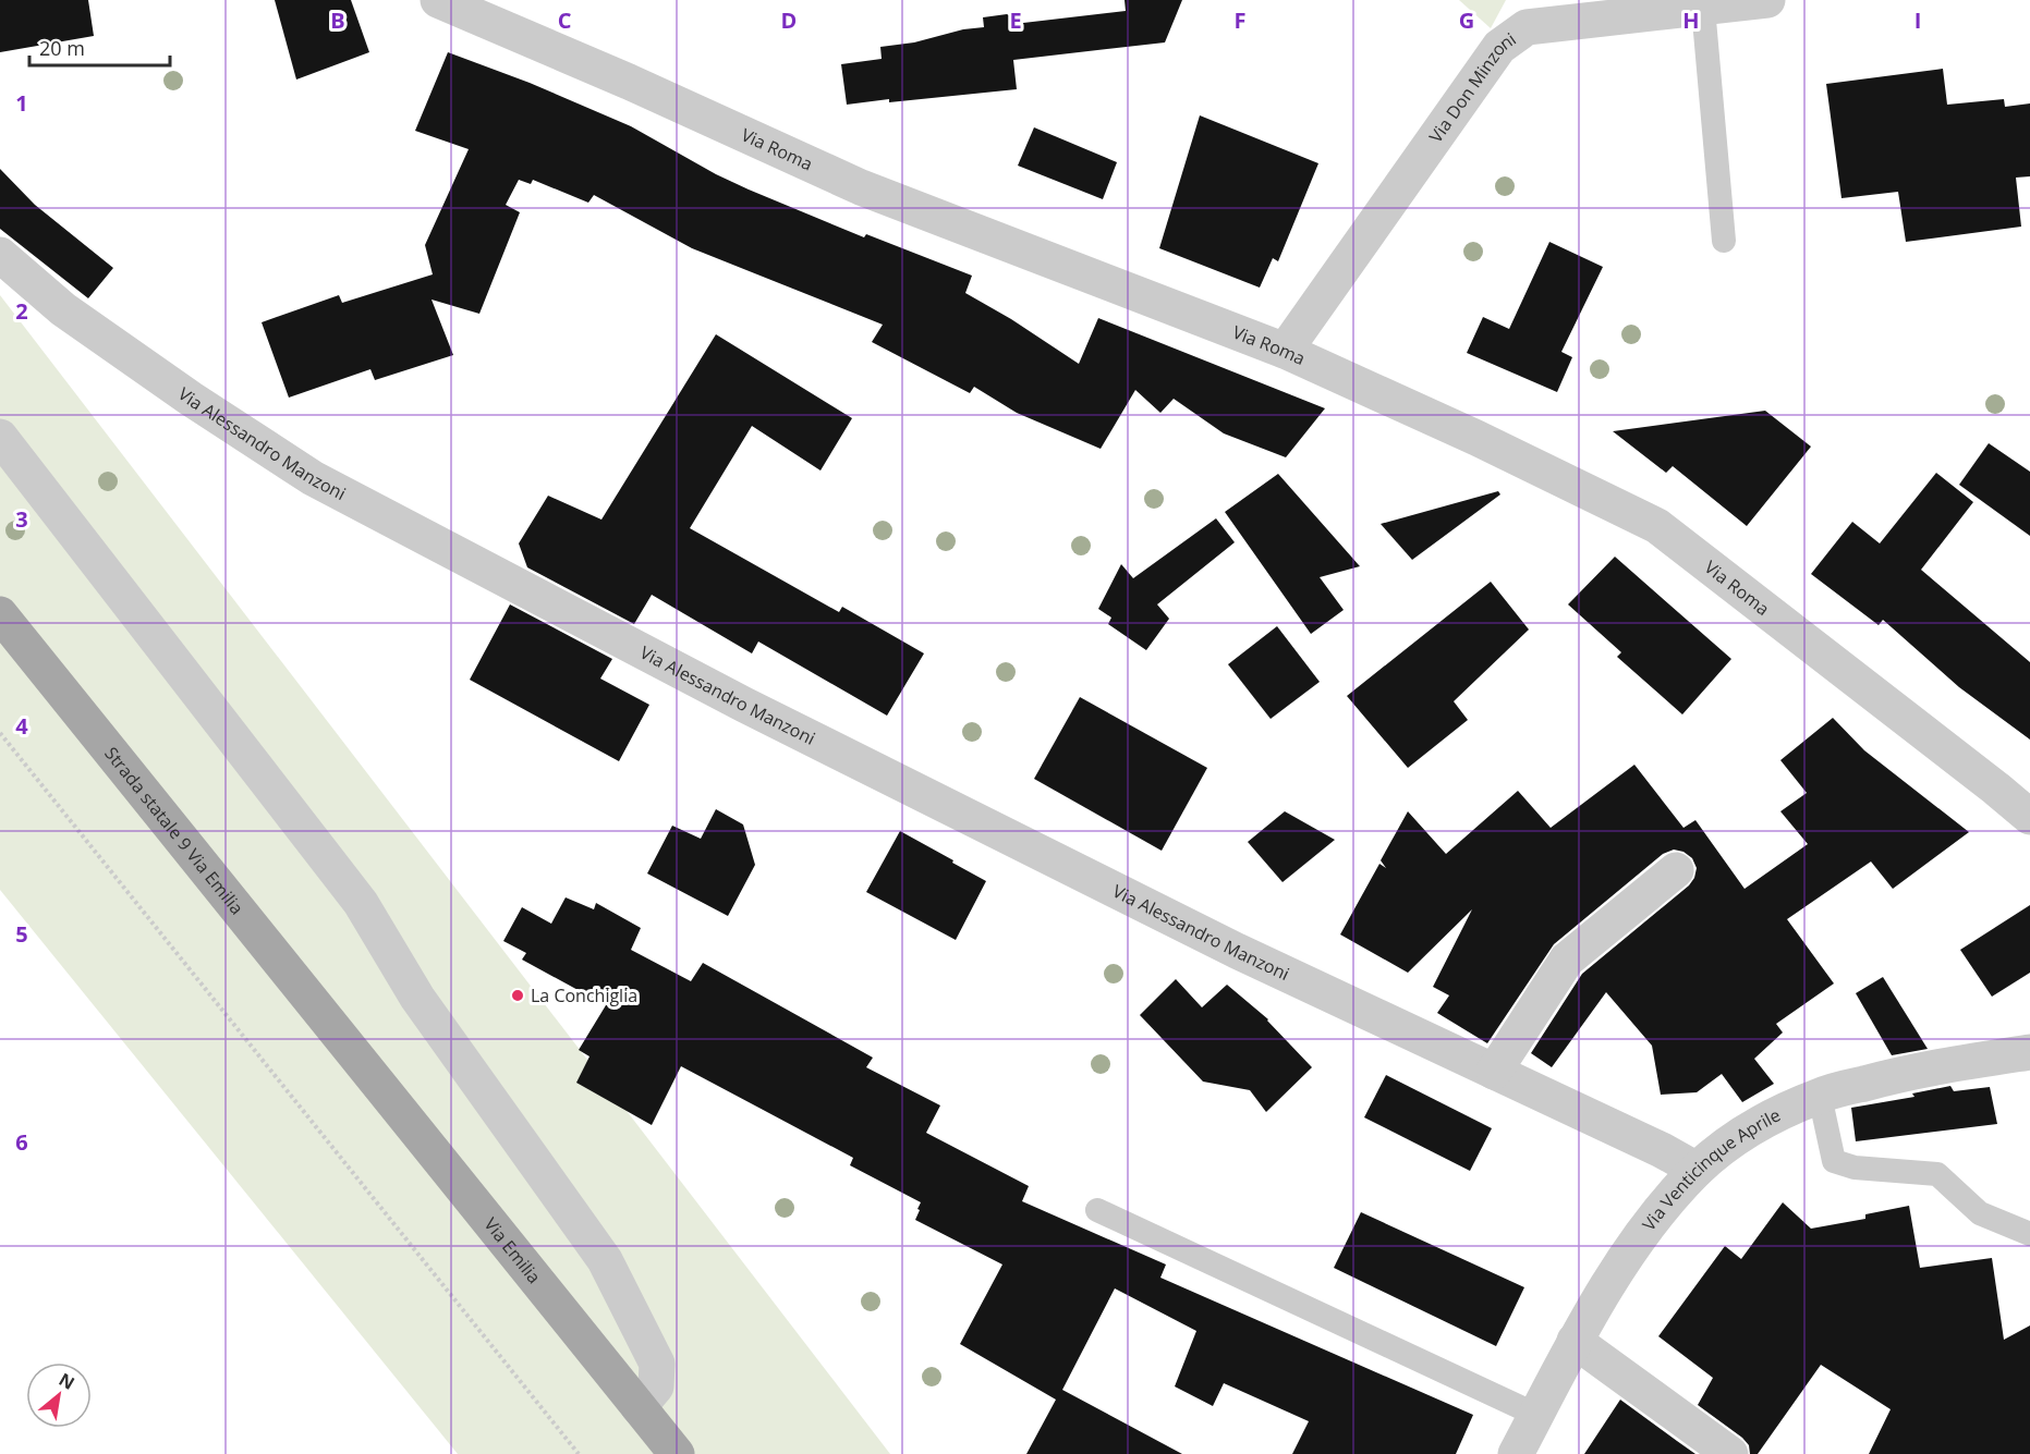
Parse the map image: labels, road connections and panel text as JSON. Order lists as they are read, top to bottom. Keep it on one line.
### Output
{"streets":{"main road":["Strada statale 9 Via Emilia","Via Emilia"],"street":["Via Don Minzoni","Via Roma","Via Alessandro Manzoni","Via Venticinque Aprile"]},"crossings":[["Via Don Minzoni","Via Roma"],["Via Alessandro Manzoni","Via Venticinque Aprile"],["Strada statale 9 Via Emilia","Via Emilia"]],"places":["La Conchiglia"],"scale_bar":"20 m","north":"top right","grid":{"columns":["B","C","D","E","F","G","H","I"],"rows":["1","2","3","4","5","6"]}}
